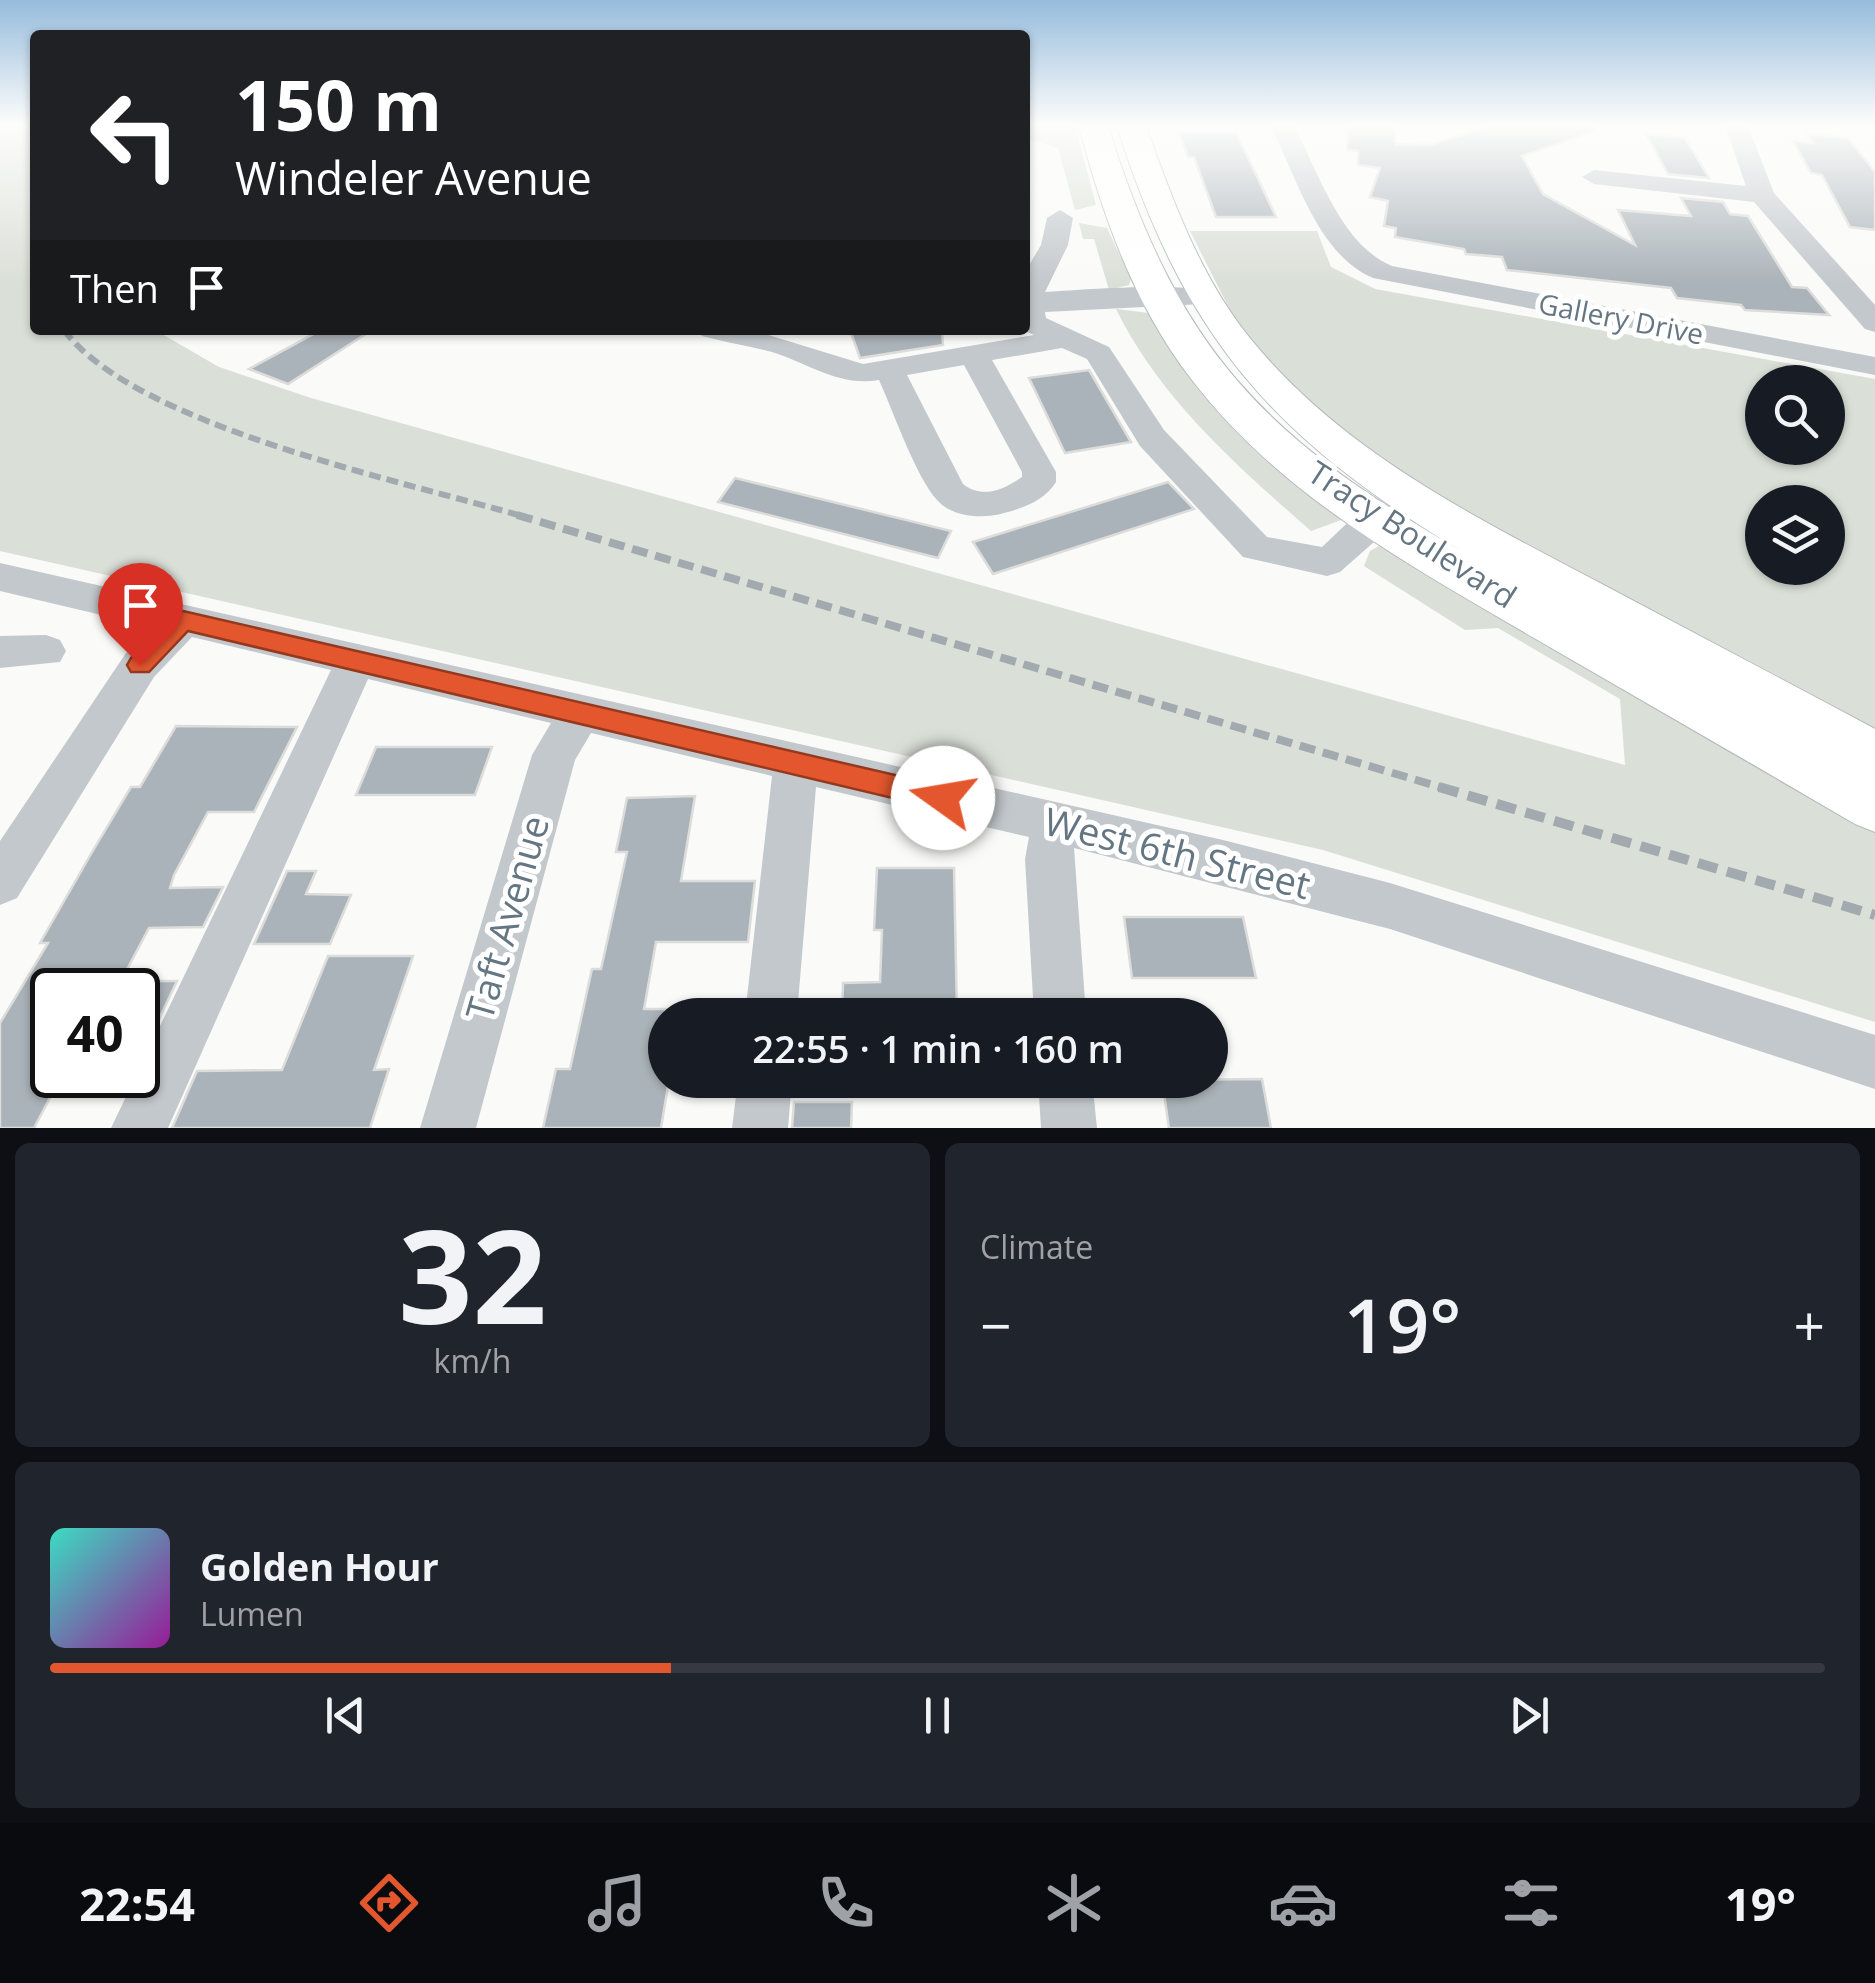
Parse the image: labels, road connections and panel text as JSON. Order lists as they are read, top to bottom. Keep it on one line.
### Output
{"streets":{"main road":["Tracy Boulevard"],"street":["Gallery Drive","West 6th Street","Taft Avenue"]},"crossings":[["West 6th Street","Taft Avenue"]],"page":{"turn":["150 m","Windeler Avenue"],"then":"Then","limit":"40","trip":"22:55 · 1 min · 160 m","tile":[["32","km/h"],"Climate"],"heat":["−","19°","+"],"song":["Golden Hour","Lumen"],"tabs":["22:54","19°"]}}
